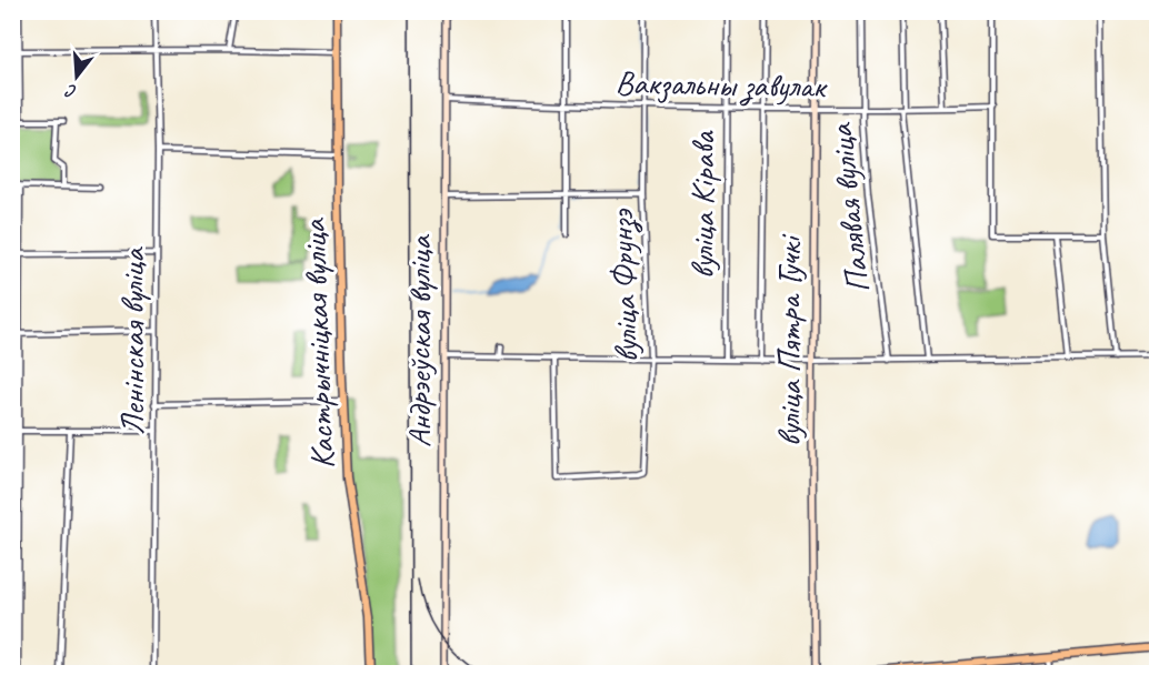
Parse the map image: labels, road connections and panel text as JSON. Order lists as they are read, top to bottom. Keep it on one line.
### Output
{"streets":{"main road":["Андрэеўская вуліца","вуліца Пятра Гучкі","Кастрычніцкая вуліца"],"street":["Вакзальны завулак","вуліца Кірава","Палявая вуліца","вуліца Фрунзэ","Ленінская вуліца"]},"crossings":[["Вакзальны завулак","вуліца Кірава"],["Вакзальны завулак","Палявая вуліца"],["Вакзальны завулак","вуліца Фрунзэ"],["Вакзальны завулак","Андрэеўская вуліца"],["Вакзальны завулак","вуліца Пятра Гучкі"]],"north":"bottom"}
